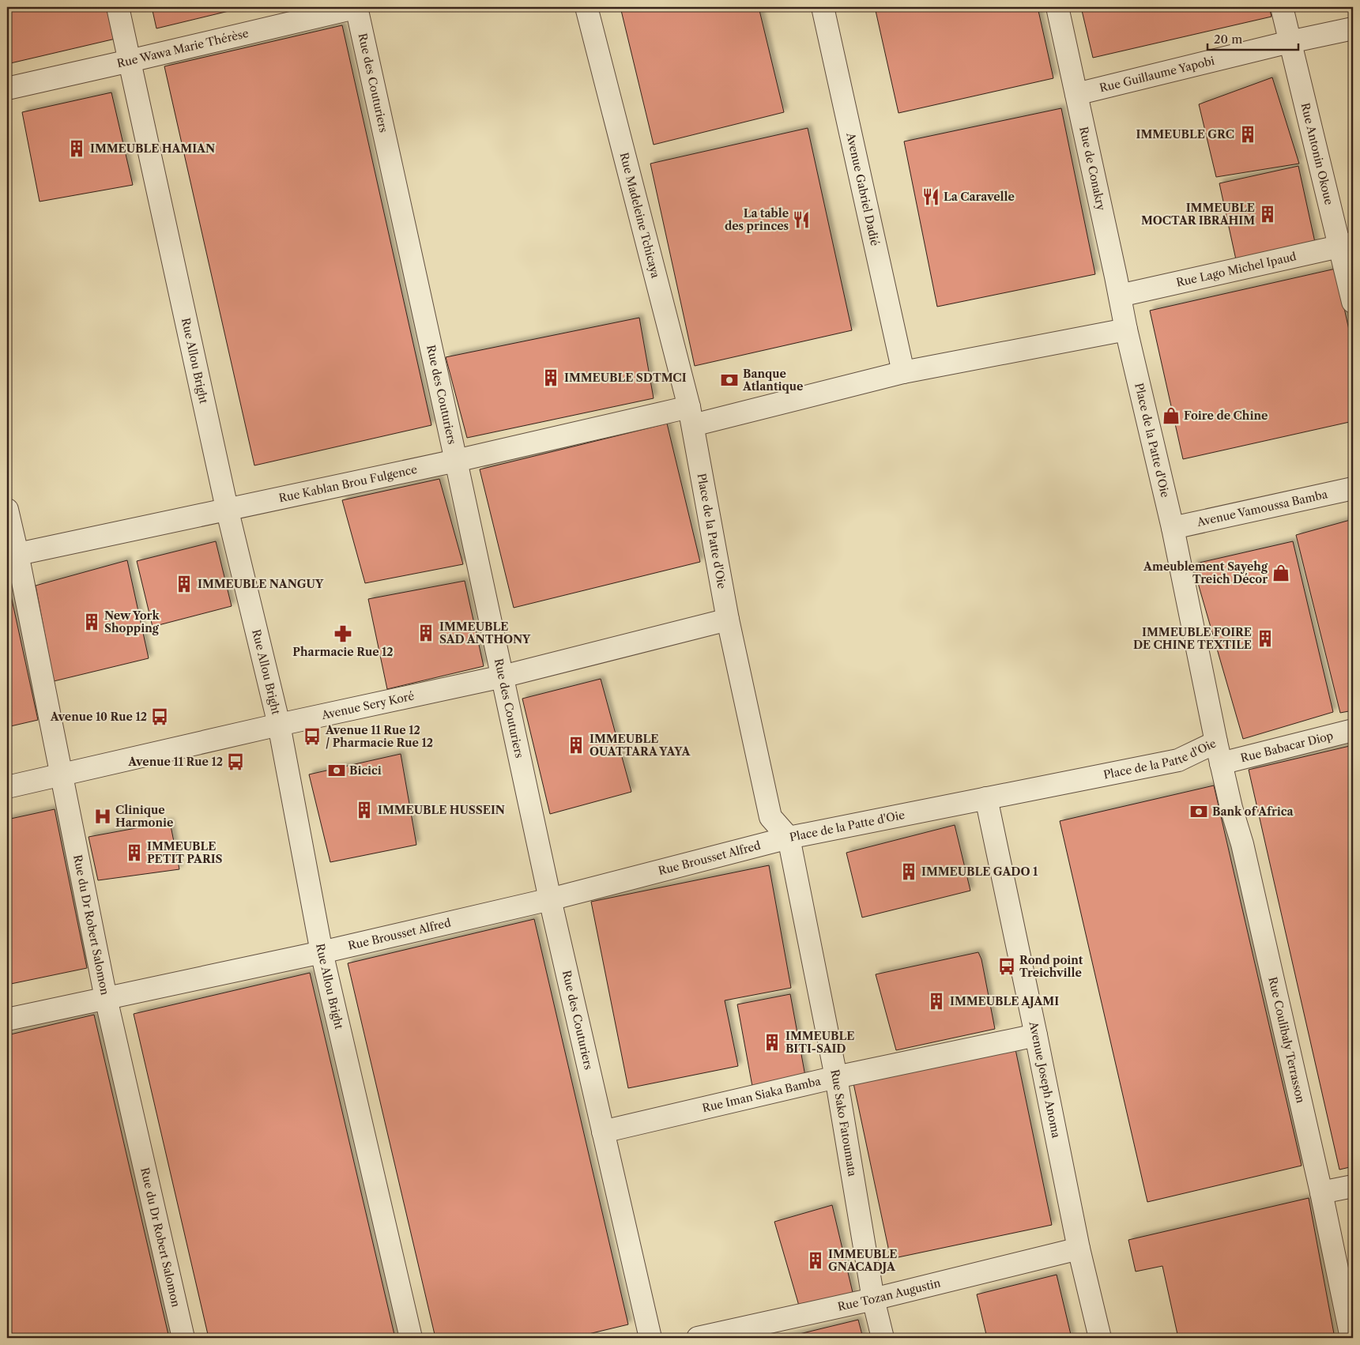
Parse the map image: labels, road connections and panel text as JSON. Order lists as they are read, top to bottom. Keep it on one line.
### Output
{"streets":{"street":["Rue Wawa Marie Thérèse","Rue Guillaume Yapobi","Rue des Couturiers","Rue Antonin Okoue","Rue de Conakry","Avenue Gabriel Dadié","Rue Madeleine Tchicaya","Rue Lago Michel Ipaud","Rue Allou Bright","Place de la Patte d'Oie","Rue Kablan Brou Fulgence","Avenue Vamoussa Bamba","Avenue Sery Koré","Rue Babacar Diop","Rue Brousset Alfred","Rue du Dr Robert Salomon","Rue Coulibaly Terrasson","Avenue Joseph Anoma","Rue Iman Siaka Bamba","Rue Sako Fatoumata","Rue Tozan Augustin"]},"crossings":[["Rue Wawa Marie Thérèse","Rue des Couturiers"],["Rue Wawa Marie Thérèse","Rue Allou Bright"],["Rue Guillaume Yapobi","Rue Antonin Okoue"],["Rue Guillaume Yapobi","Rue de Conakry"],["Rue des Couturiers","Rue Kablan Brou Fulgence"],["Rue des Couturiers","Avenue Sery Koré"],["Rue des Couturiers","Rue Brousset Alfred"],["Rue des Couturiers","Rue Iman Siaka Bamba"],["Rue Antonin Okoue","Rue Lago Michel Ipaud"],["Rue de Conakry","Rue Lago Michel Ipaud"],["Rue de Conakry","Place de la Patte d'Oie"],["Rue Madeleine Tchicaya","Place de la Patte d'Oie"],["Rue Madeleine Tchicaya","Rue Kablan Brou Fulgence"],["Rue Allou Bright","Rue Kablan Brou Fulgence"],["Rue Allou Bright","Avenue Sery Koré"],["Rue Allou Bright","Rue Brousset Alfred"],["Place de la Patte d'Oie","Rue Kablan Brou Fulgence"],["Place de la Patte d'Oie","Avenue Vamoussa Bamba"],["Place de la Patte d'Oie","Avenue Sery Koré"],["Place de la Patte d'Oie","Rue Brousset Alfred"],["Place de la Patte d'Oie","Rue Coulibaly Terrasson"],["Place de la Patte d'Oie","Avenue Joseph Anoma"],["Place de la Patte d'Oie","Rue Sako Fatoumata"],["Rue Kablan Brou Fulgence","Rue du Dr Robert Salomon"],["Avenue Sery Koré","Rue du Dr Robert Salomon"],["Rue Babacar Diop","Rue Coulibaly Terrasson"],["Rue Brousset Alfred","Rue du Dr Robert Salomon"],["Rue Brousset Alfred","Rue Sako Fatoumata"],["Avenue Joseph Anoma","Rue Iman Siaka Bamba"],["Avenue Joseph Anoma","Rue Tozan Augustin"],["Rue Iman Siaka Bamba","Rue Sako Fatoumata"],["Rue Sako Fatoumata","Rue Tozan Augustin"]],"places":{"building":["IMMEUBLE GRC","IMMEUBLE HAMIAN","IMMEUBLE MOCTAR IBRAHIM","IMMEUBLE SDTMCI","IMMEUBLE NANGUY","New York Shopping","IMMEUBLE SAD ANTHONY","IMMEUBLE FOIRE DE CHINE TEXTILE","IMMEUBLE OUATTARA YAYA","IMMEUBLE HUSSEIN","IMMEUBLE PETIT PARIS","IMMEUBLE GADO 1","IMMEUBLE AJAMI","IMMEUBLE BITI-SAID","IMMEUBLE GNACADJA"],"restaurant":["La Caravelle","La table des princes"],"bank":["Banque Atlantique","Bicici","Bank of Africa"],"shop":["Foire de Chine","Ameublement Sayehg Treich Décor"],"pharmacy":["Pharmacie Rue 12"],"bus stop":["Avenue 10 Rue 12","Avenue 11 Rue 12 / Pharmacie Rue 12","Avenue 11 Rue 12","Rond point Treichville"],"hospital":["Clinique Harmonie"]},"scale_bar":"20 m"}
